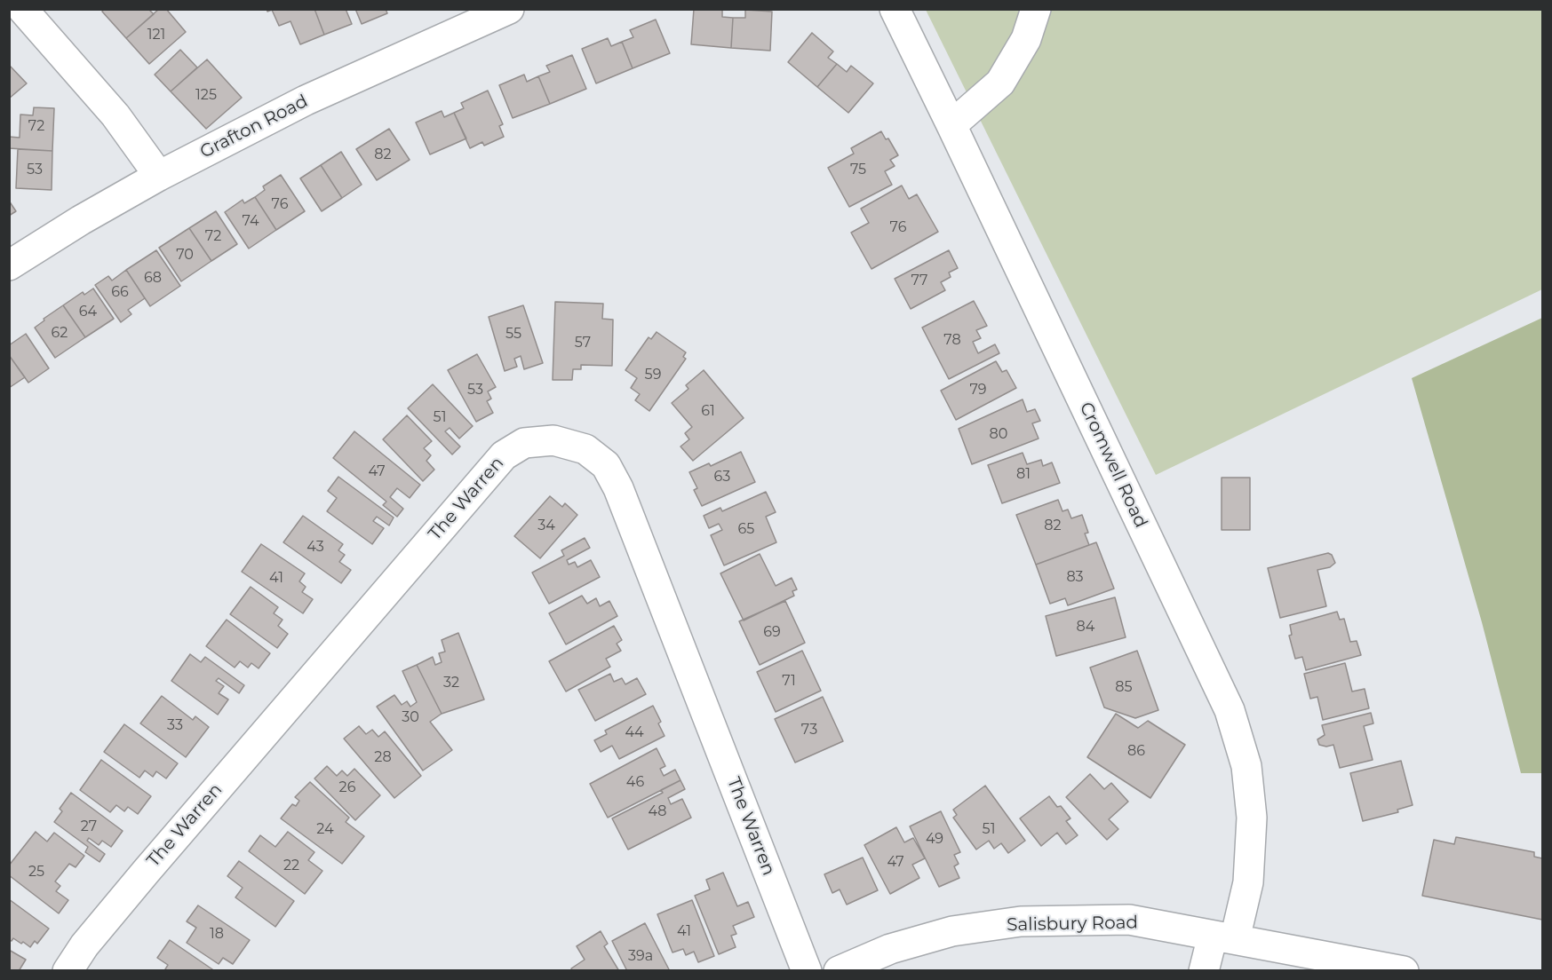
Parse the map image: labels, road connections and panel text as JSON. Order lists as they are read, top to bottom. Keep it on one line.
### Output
{"streets":{"street":["Grafton Road","Cromwell Road","The Warren","Salisbury Road"]},"crossings":[["Cromwell Road","Salisbury Road"]],"house_numbers":["121","125","72","82","53","75","76","74","76","72","70","68","77","66","64","62","55","78","57","59","53","79","61","51","80","47","81","63","34","82","65","43","83","41","84","69","71","32","85","30","33","73","44","86","28","46","26","48","27","24","51","49","47","22","25","41","18","39a"]}
